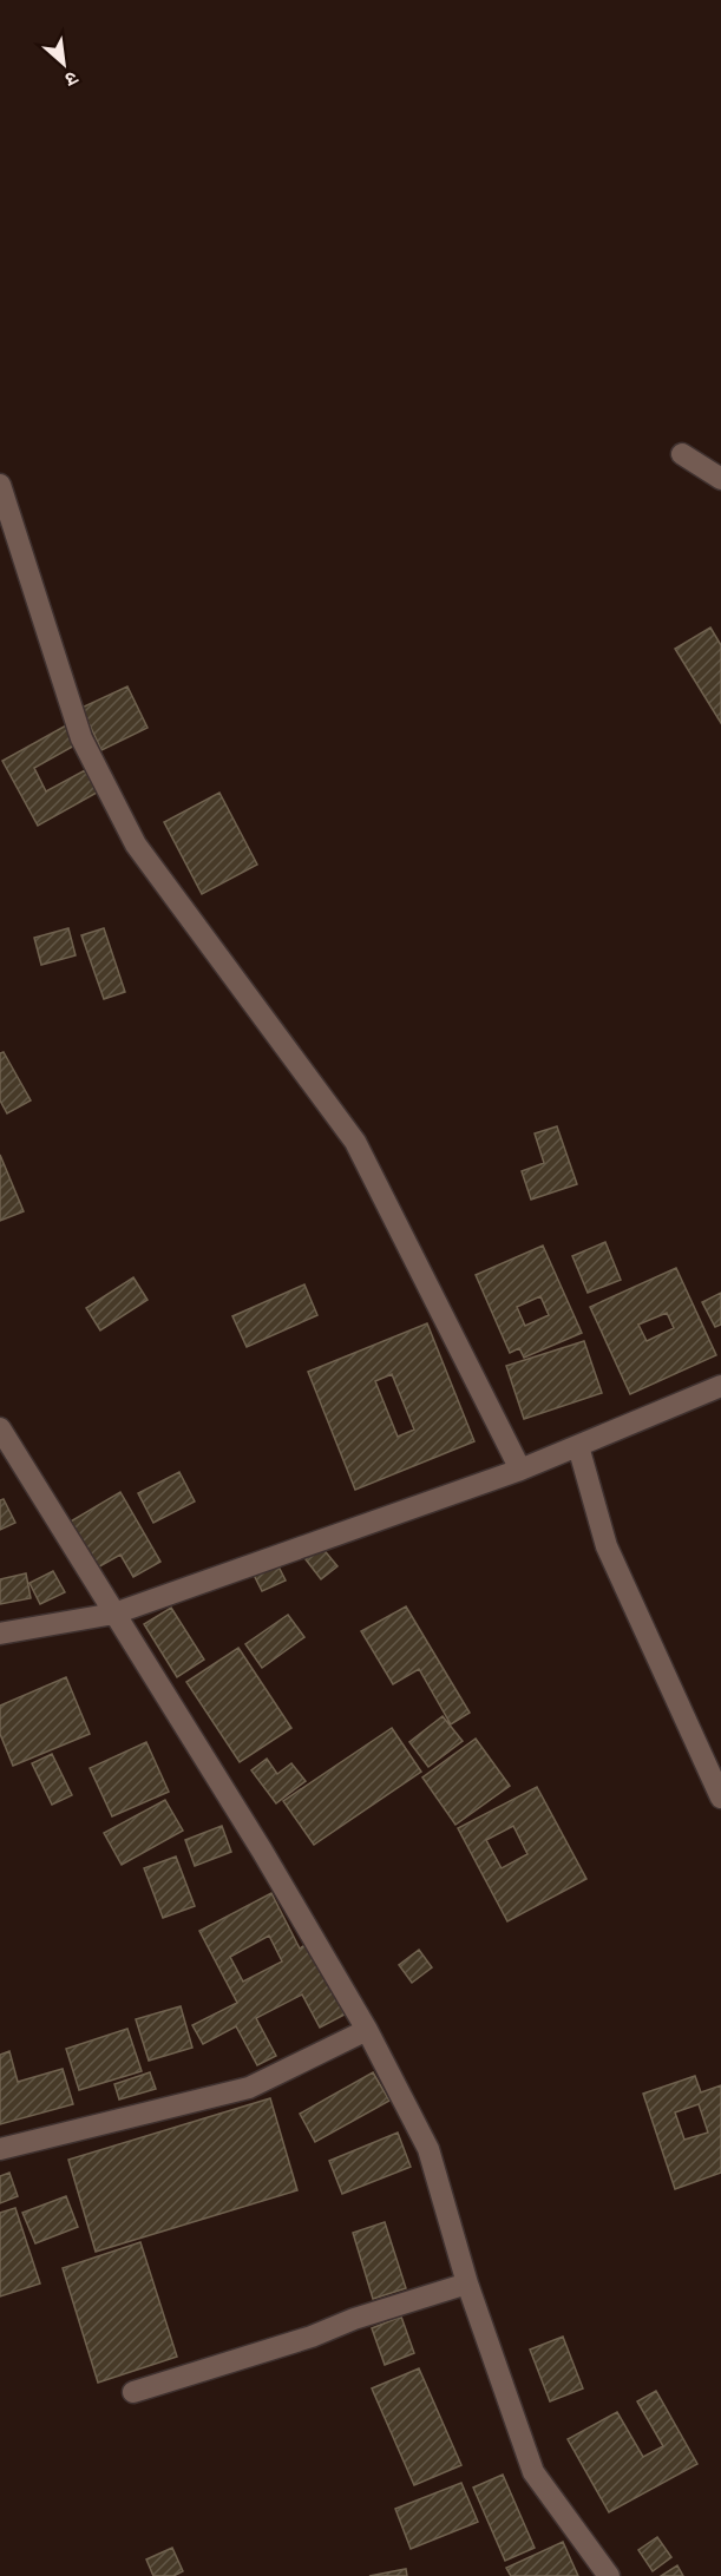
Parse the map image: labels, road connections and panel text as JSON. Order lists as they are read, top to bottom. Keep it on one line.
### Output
{"north":"bottom right"}
